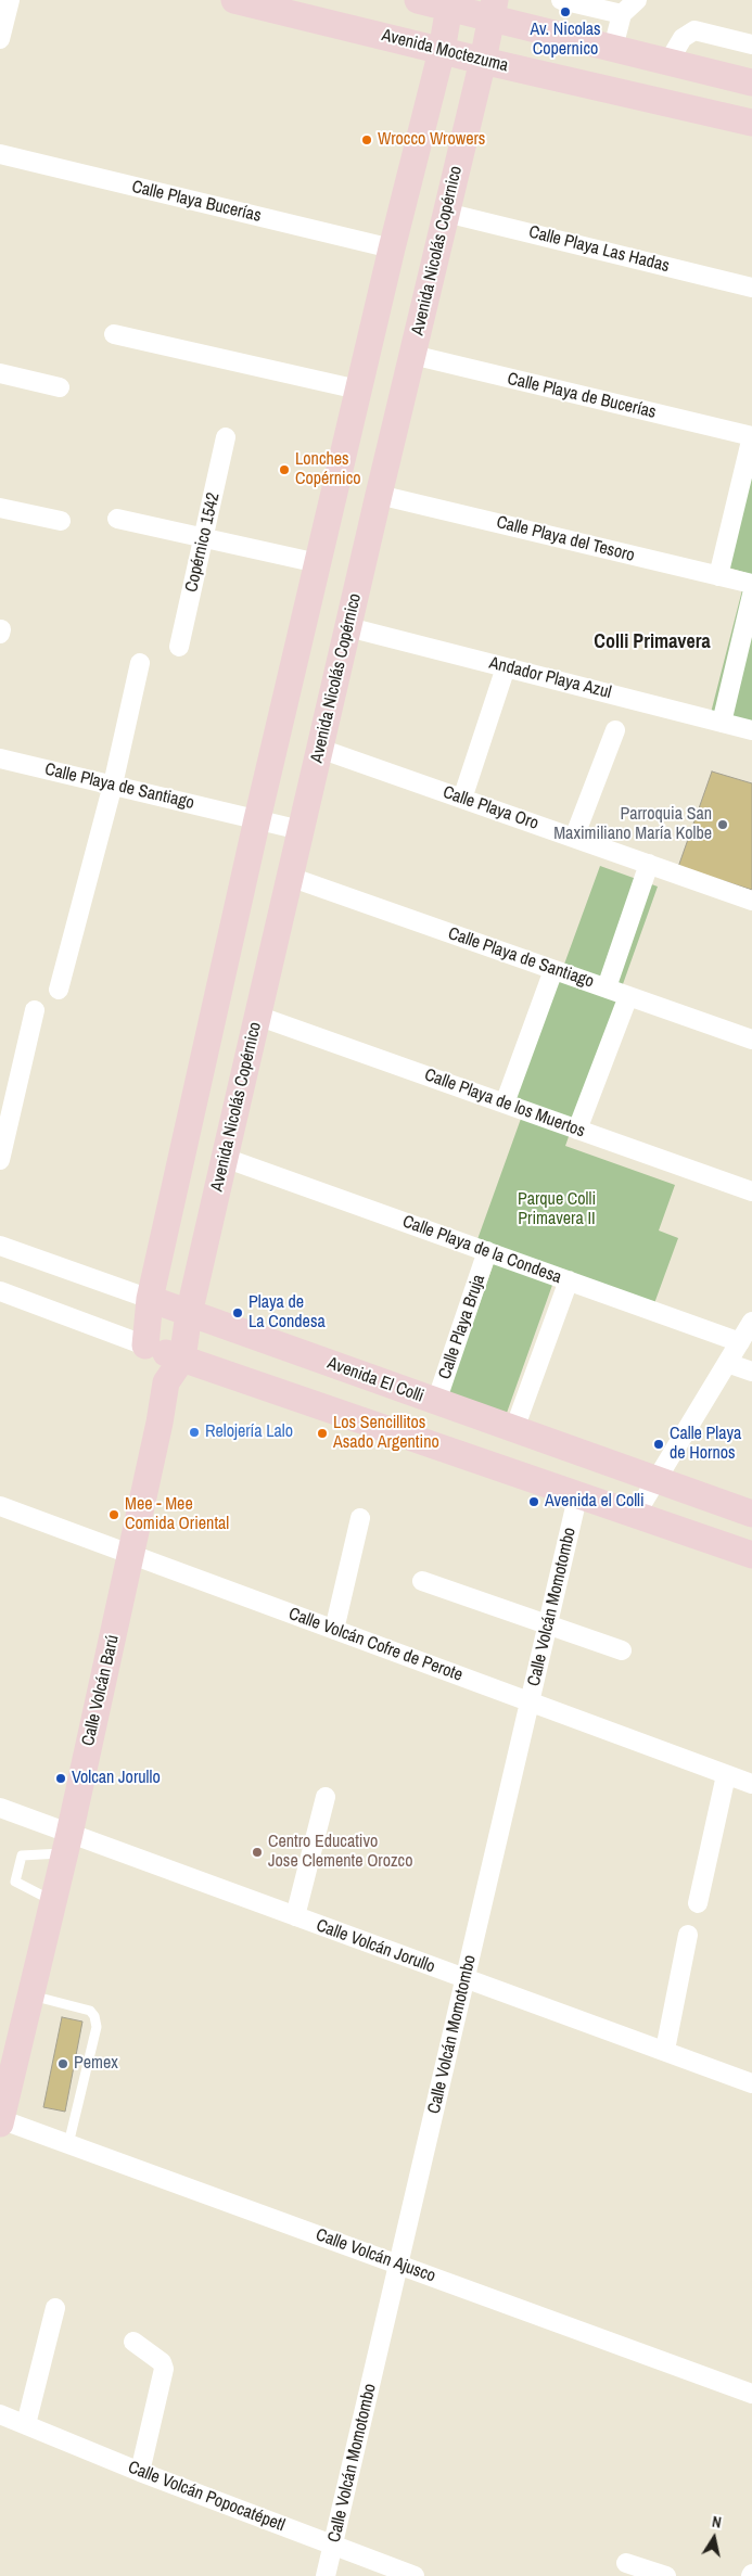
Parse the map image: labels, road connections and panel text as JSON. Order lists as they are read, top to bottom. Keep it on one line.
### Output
{"streets":{"street":["Avenida Moctezuma","Calle Playa Bucerías","Calle Playa Las Hadas","Avenida Nicolás Copérnico","Calle Playa de Bucerías","Calle Playa del Tesoro","Copérnico 1542","Andador Playa Azul","Calle Playa de Santiago","Calle Playa Oro","Calle Playa de los Muertos","Calle Playa de la Condesa","Calle Playa Bruja","Avenida El Colli","Calle Volcán Momotombo","Calle Volcán Cofre de Perote","Calle Volcán Barú","Calle Volcán Jorullo","Calle Volcán Ajusco","Calle Volcán Popocatépetl"]},"crossings":[["Avenida Moctezuma","Avenida Nicolás Copérnico"],["Calle Playa Las Hadas","Avenida Nicolás Copérnico"],["Avenida Nicolás Copérnico","Calle Playa de Bucerías"],["Avenida Nicolás Copérnico","Calle Playa del Tesoro"],["Avenida Nicolás Copérnico","Andador Playa Azul"],["Avenida Nicolás Copérnico","Calle Playa de Santiago"],["Avenida Nicolás Copérnico","Calle Playa Oro"],["Avenida Nicolás Copérnico","Calle Playa de los Muertos"],["Avenida Nicolás Copérnico","Calle Playa de la Condesa"],["Avenida Nicolás Copérnico","Avenida El Colli"],["Avenida Nicolás Copérnico","Calle Volcán Barú"],["Calle Playa de la Condesa","Calle Playa Bruja"],["Calle Playa Bruja","Avenida El Colli"],["Calle Volcán Momotombo","Calle Volcán Cofre de Perote"],["Calle Volcán Momotombo","Calle Volcán Jorullo"],["Calle Volcán Momotombo","Calle Volcán Ajusco"],["Calle Volcán Momotombo","Calle Volcán Popocatépetl"],["Calle Volcán Cofre de Perote","Calle Volcán Barú"],["Calle Volcán Barú","Calle Volcán Jorullo"],["Calle Volcán Barú","Calle Volcán Ajusco"]],"districts":["Colli Primavera"],"parks":["Parque Colli Primavera II"],"places":["Av. Nicolas Copernico","Wrocco Wrowers","Lonches Copérnico","Parroquia San Maximiliano María Kolbe","Playa de La Condesa","Relojería Lalo","Los Sencillitos Asado Argentino","Calle Playa de Hornos","Avenida el Colli","Mee - Mee Comida Oriental","Volcan Jorullo","Centro Educativo Jose Clemente Orozco","Pemex"],"north":"top"}
